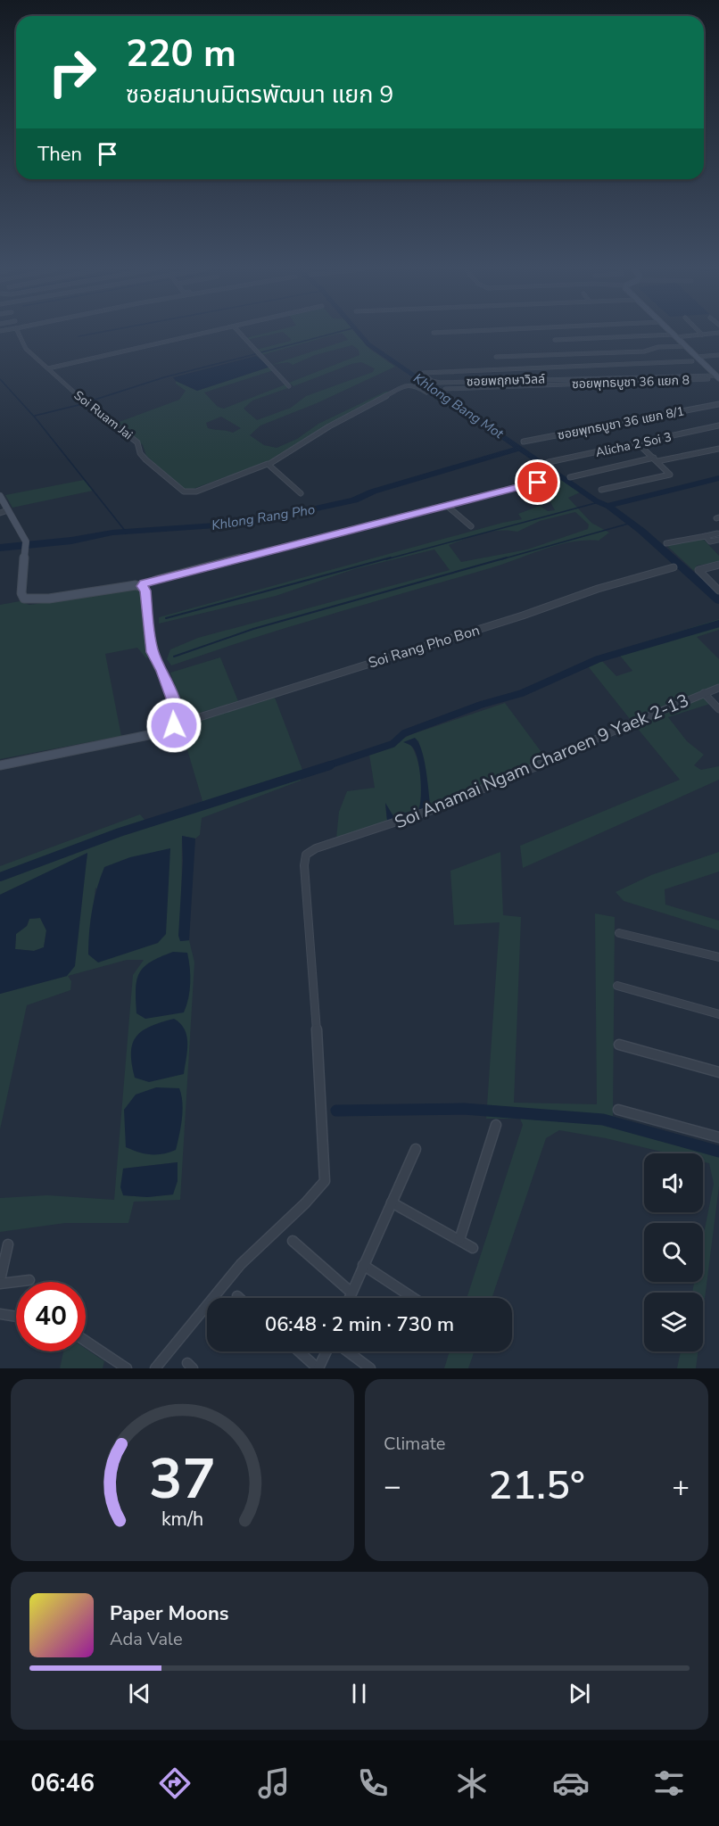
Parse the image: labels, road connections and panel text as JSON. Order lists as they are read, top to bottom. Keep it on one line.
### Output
{"streets":{"street":["ซอยพฤกษาวิลล์","ซอยพุทธบูชา 36 แยก 8","Soi Ruam Jai","ซอยพุทธบูชา 36 แยก 8/1","Alicha 2 Soi 3","Soi Rang Pho Bon","Soi Anamai Ngam Charoen 9 Yaek 2-13"]},"crossings":[["ซอยพฤกษาวิลล์","ซอยพุทธบูชา 36 แยก 8"]],"water":["Khlong Bang Mot","Khlong Rang Pho"],"page":{"turn":["220 m","ซอยสมานมิตรพัฒนา แยก 9"],"then":"Then","limit":"40","trip":"06:48 · 2 min · 730 m","tile":"Climate","heat":["−","21.5°","+"],"song":["Paper Moons","Ada Vale"],"tabs":"06:46","gauge":["37","km/h"]}}
